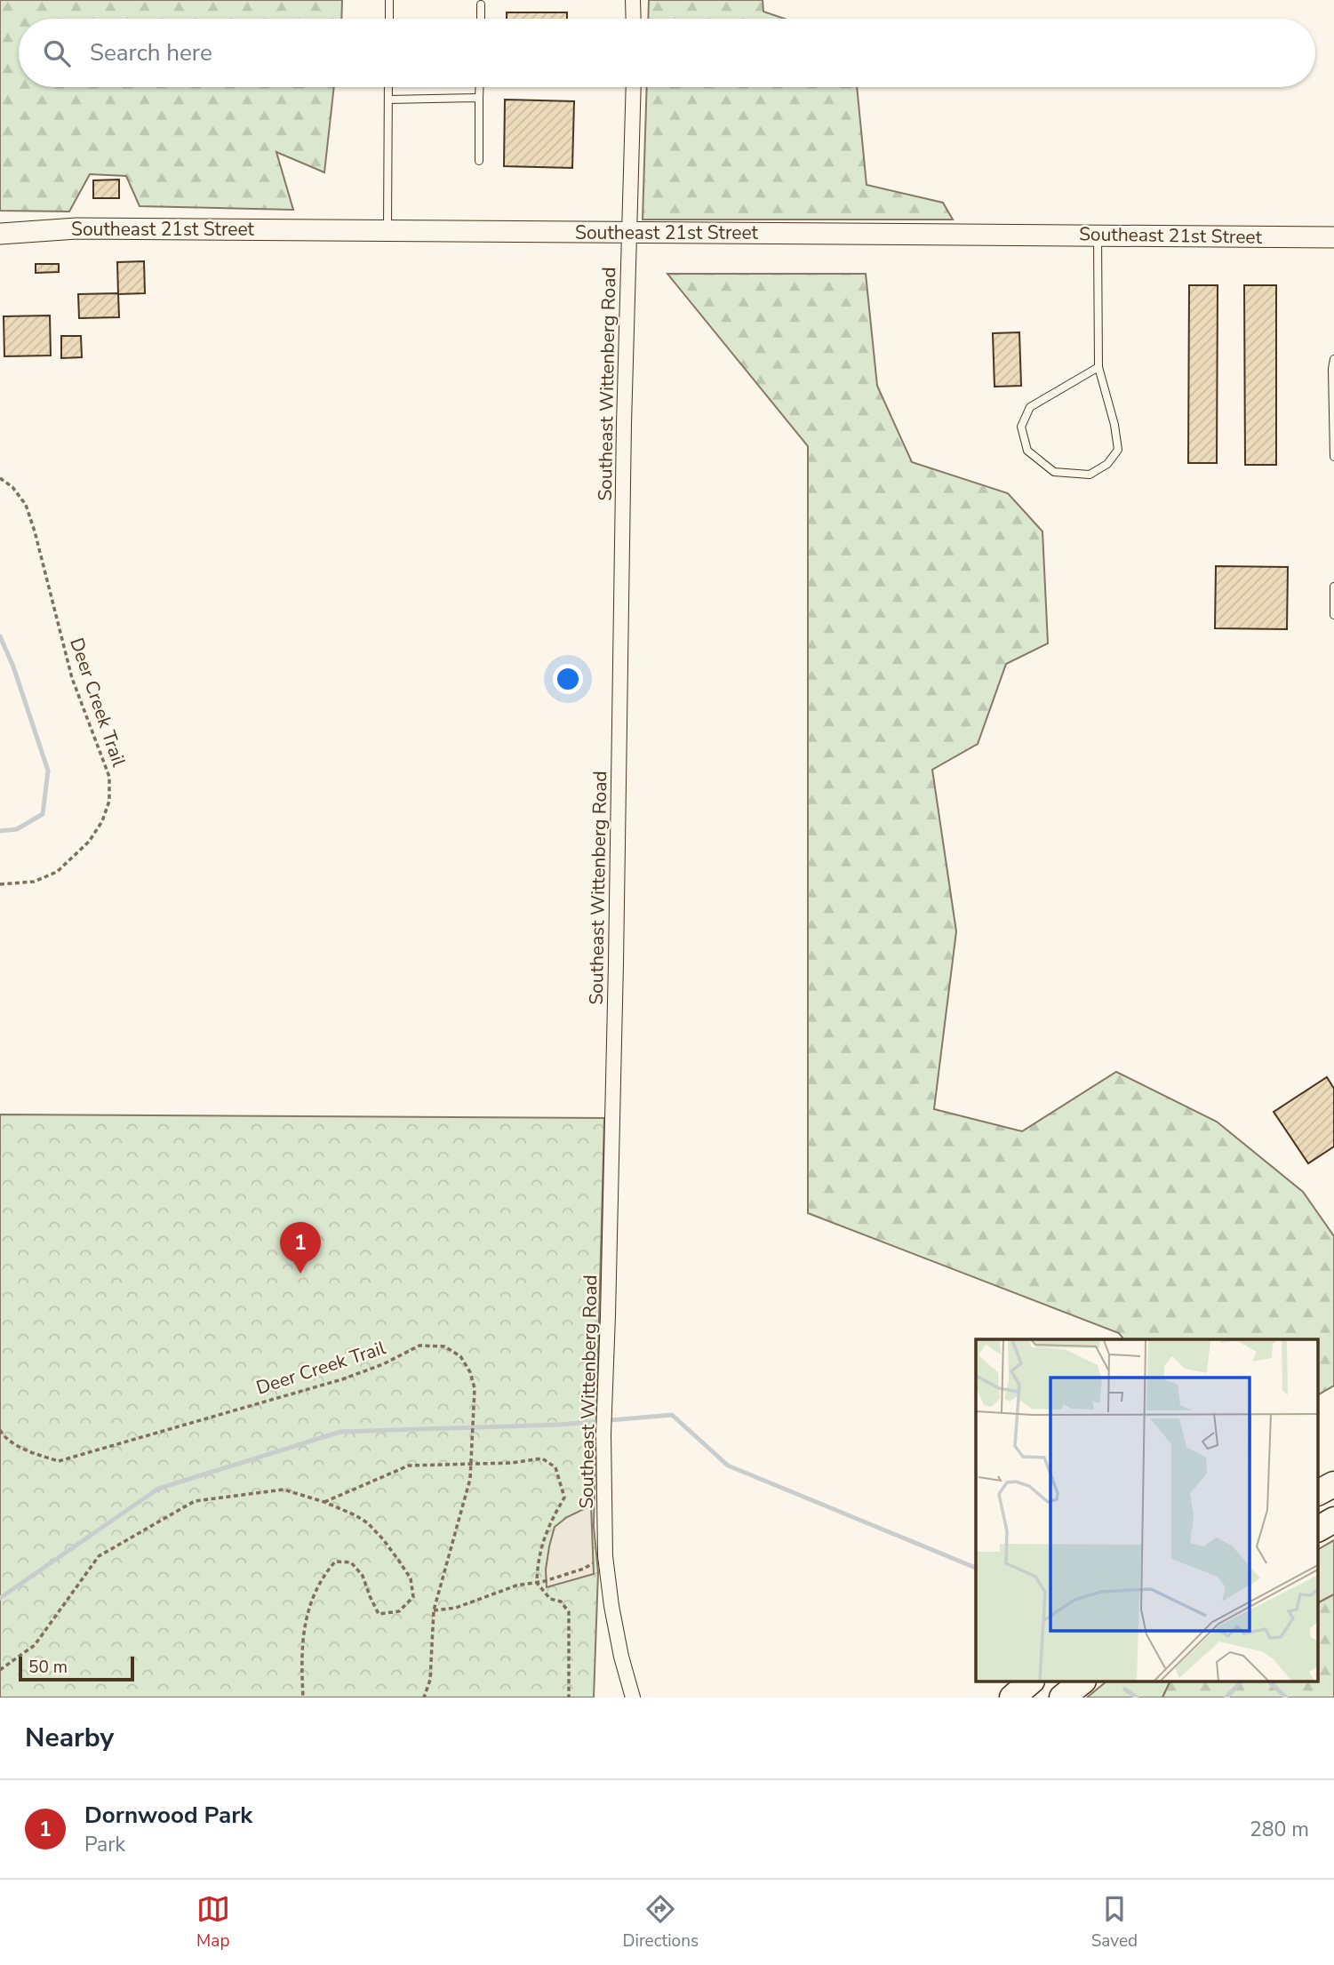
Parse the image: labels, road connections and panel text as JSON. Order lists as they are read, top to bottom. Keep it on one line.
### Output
{"streets":{"street":["Southeast 21st Street","Southeast Wittenberg Road"],"path":["Deer Creek Trail"]},"crossings":[["Southeast 21st Street","Southeast Wittenberg Road"]],"scale_bar":"50 m","page":{"search":"Search here","pins":"1","scale":"50 m","heading":"Nearby","list":[{"mark":"1","name":"Dornwood Park","note":"Park","value":"280 m"}],"nav":["Map","Directions","Saved"]}}
